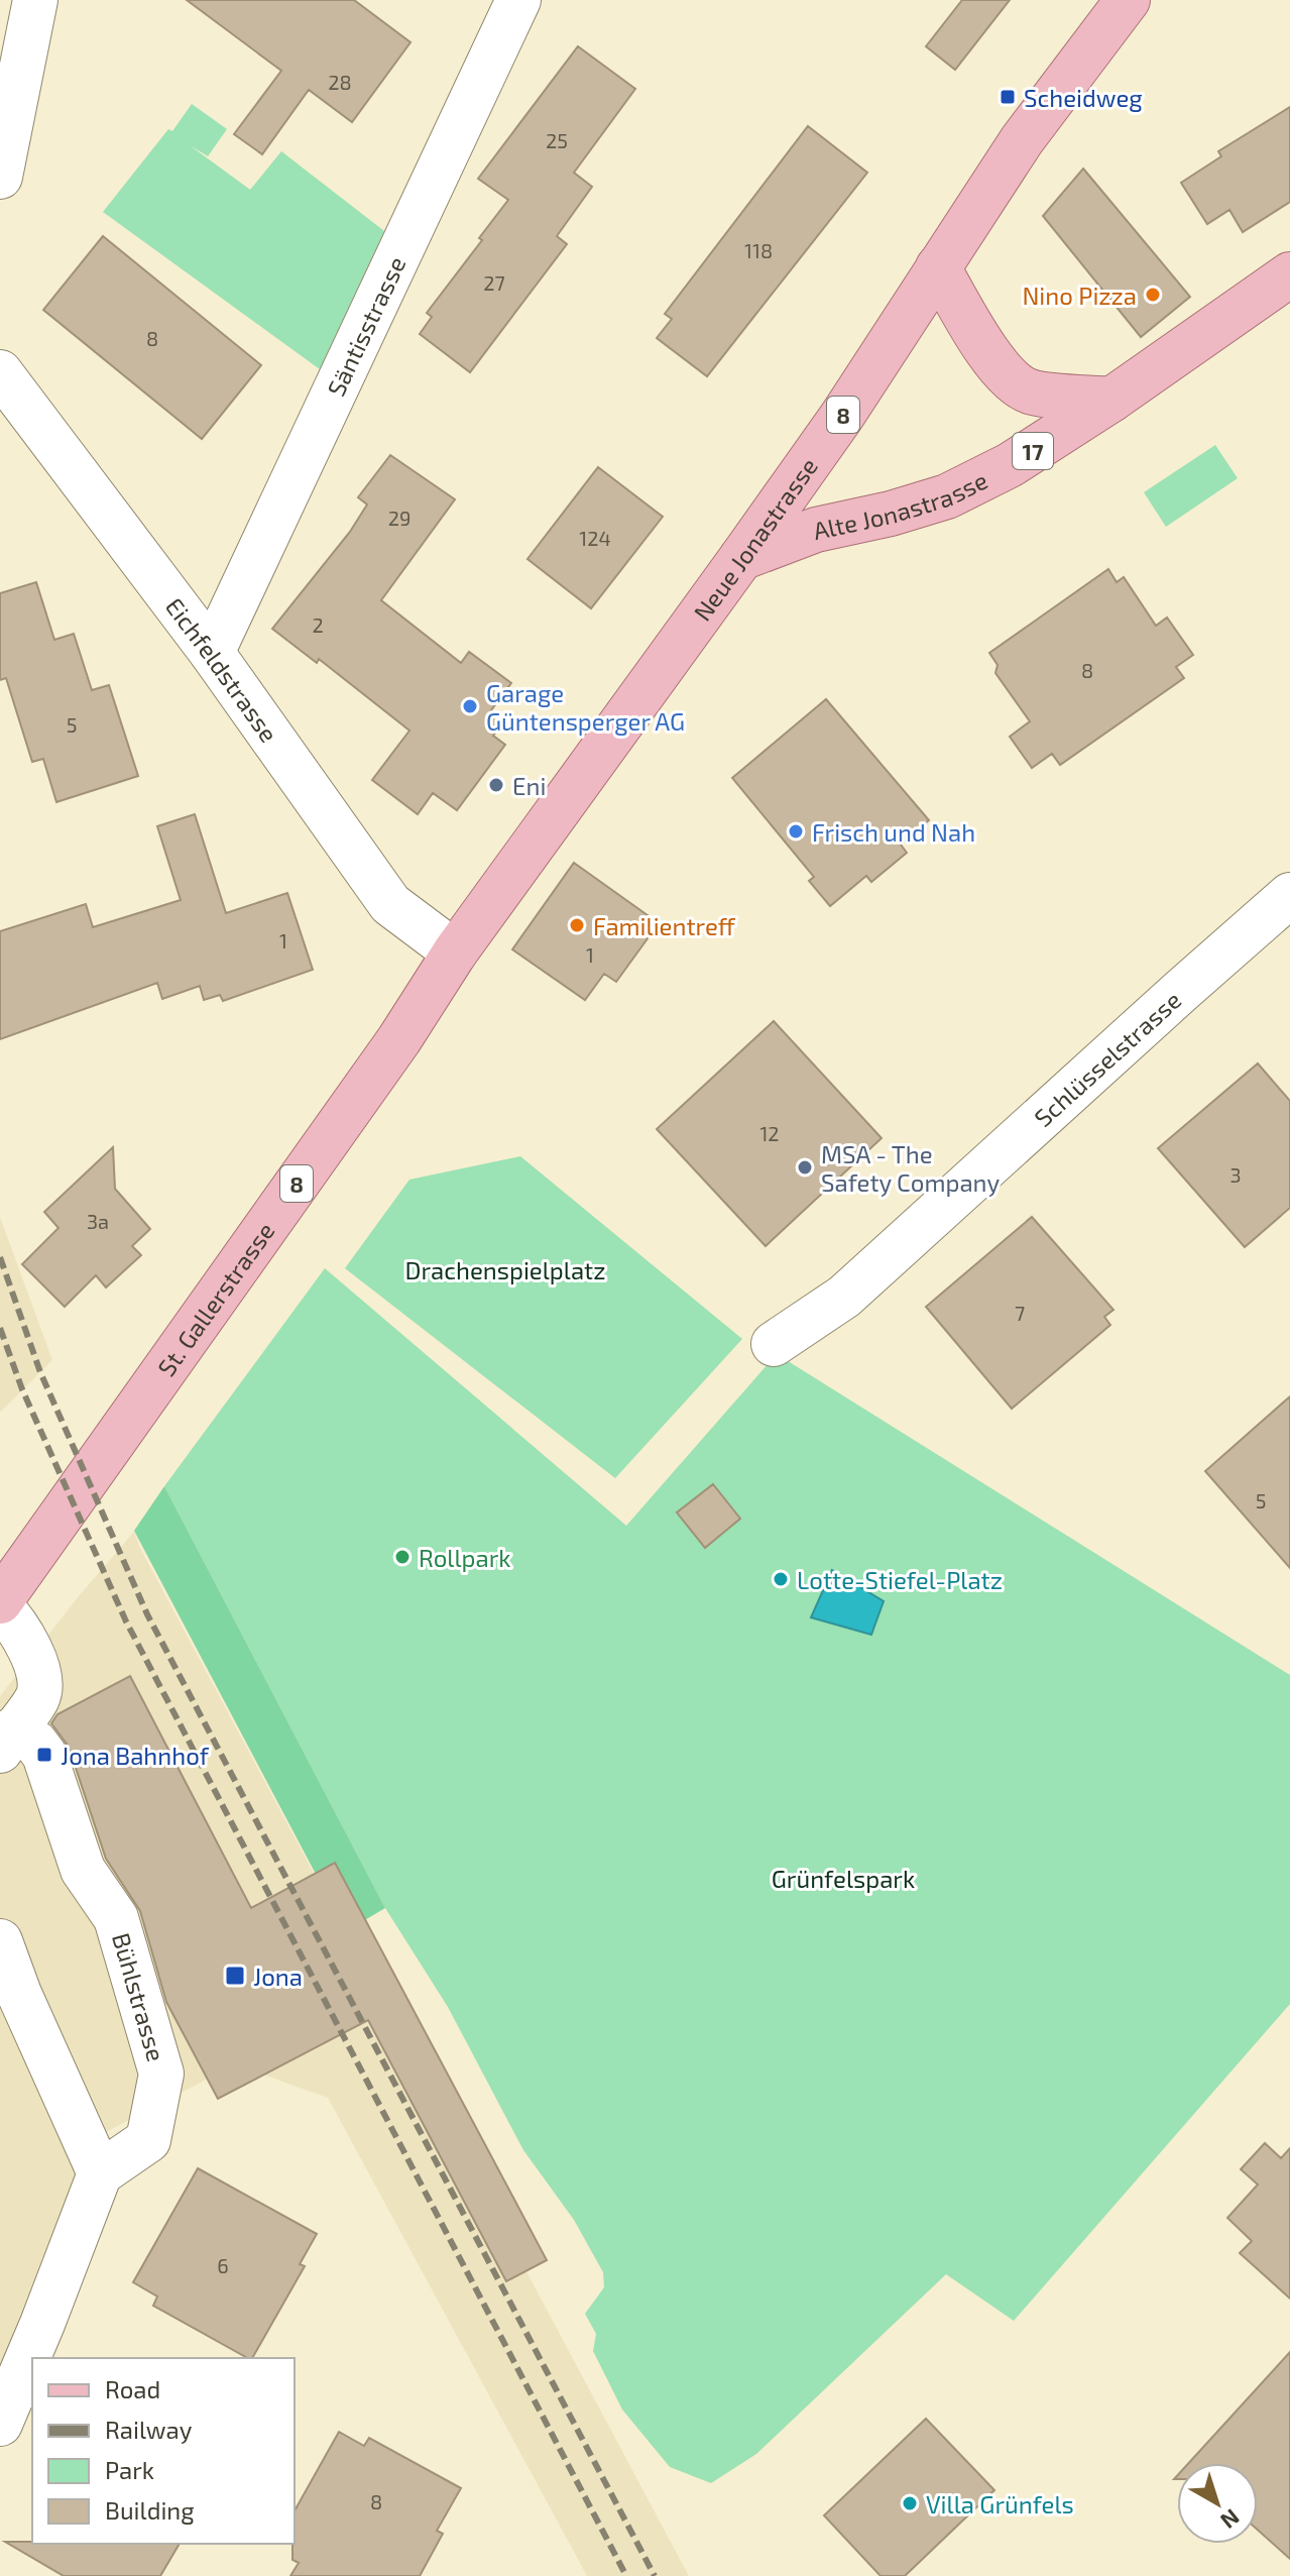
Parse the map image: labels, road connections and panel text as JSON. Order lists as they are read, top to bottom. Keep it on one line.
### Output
{"streets":{"main road":["8","17","Alte Jonastrasse","Neue Jonastrasse","St. Gallerstrasse"],"street":["Säntisstrasse","Eichfeldstrasse","Schlüsselstrasse","Bühlstrasse"]},"crossings":[["Säntisstrasse","Eichfeldstrasse"],["Alte Jonastrasse","Neue Jonastrasse"],["Neue Jonastrasse","Eichfeldstrasse"],["Neue Jonastrasse","St. Gallerstrasse"],["Eichfeldstrasse","St. Gallerstrasse"],["St. Gallerstrasse","Bühlstrasse"]],"parks":["Drachenspielplatz","Grünfelspark"],"places":{"transit":["Scheidweg","Jona Bahnhof","Jona"],"other":["Nino Pizza","Garage Güntensperger AG","Eni","Frisch und Nah","Familientreff","MSA - The Safety Company","Rollpark","Lotte-Stiefel-Platz","Villa Grünfels"]},"house_numbers":["28","25","118","27","8","29","124","2","8","5","1","1","12","3","3a","7","5","6","8"],"legend":["Road","Railway","Park","Building"],"north":"bottom right"}
